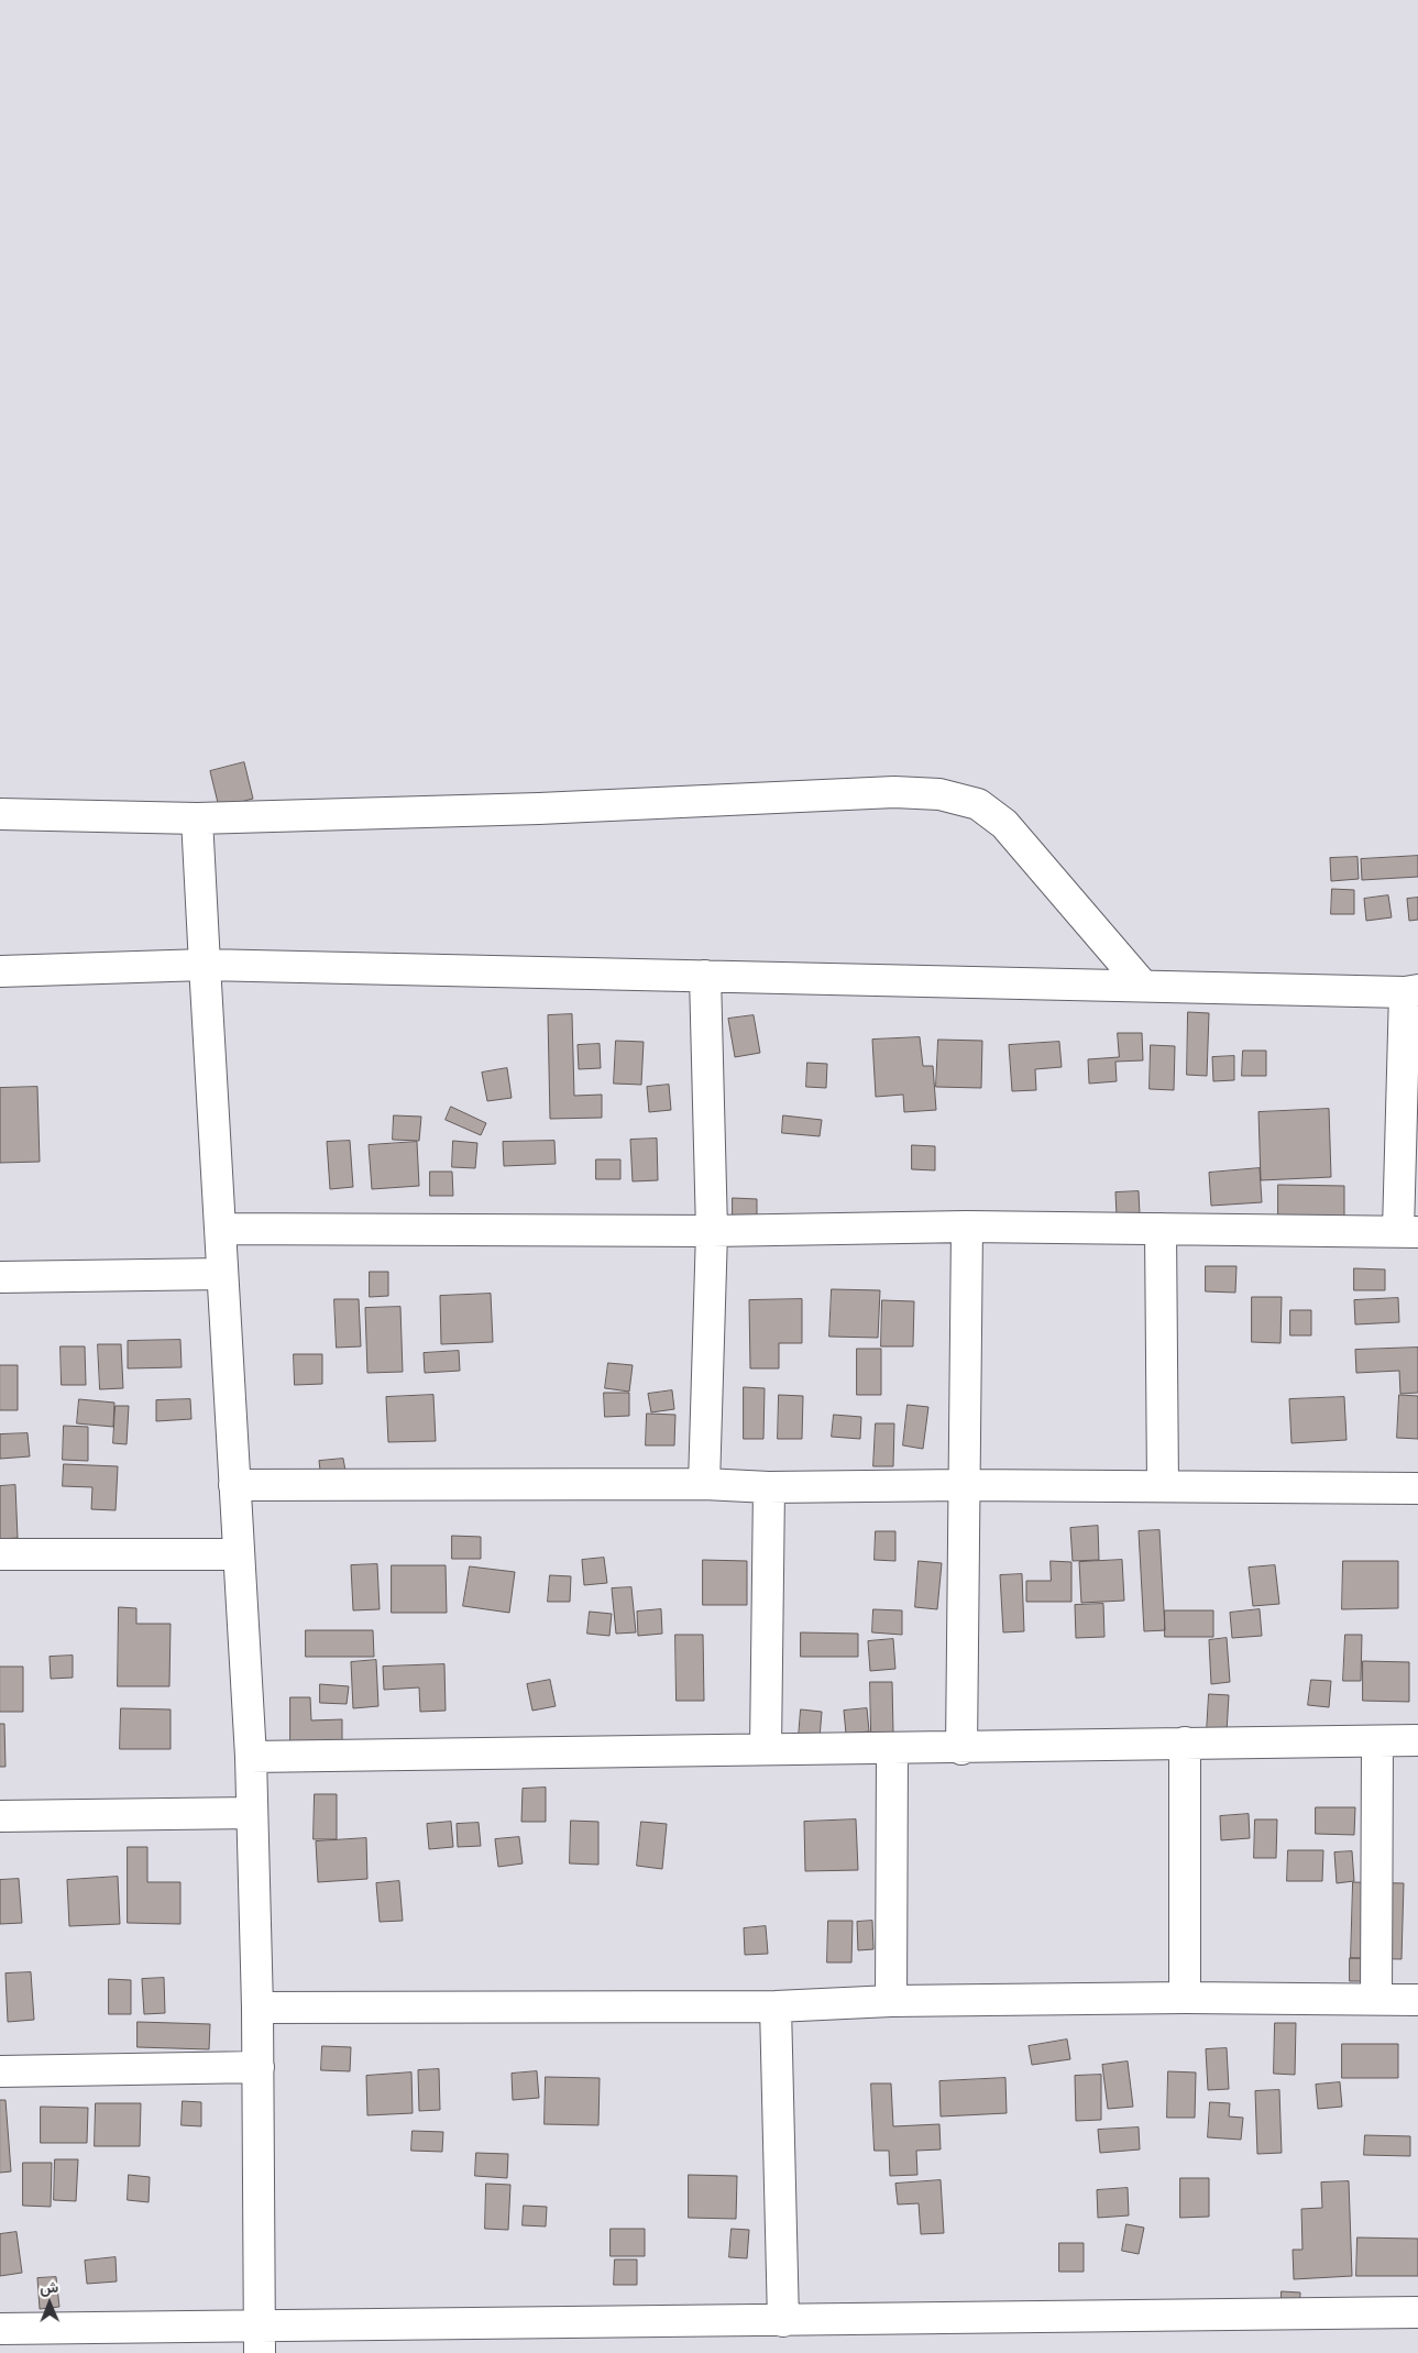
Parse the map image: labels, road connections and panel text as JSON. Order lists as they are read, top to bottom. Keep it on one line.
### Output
{"north":"top"}
